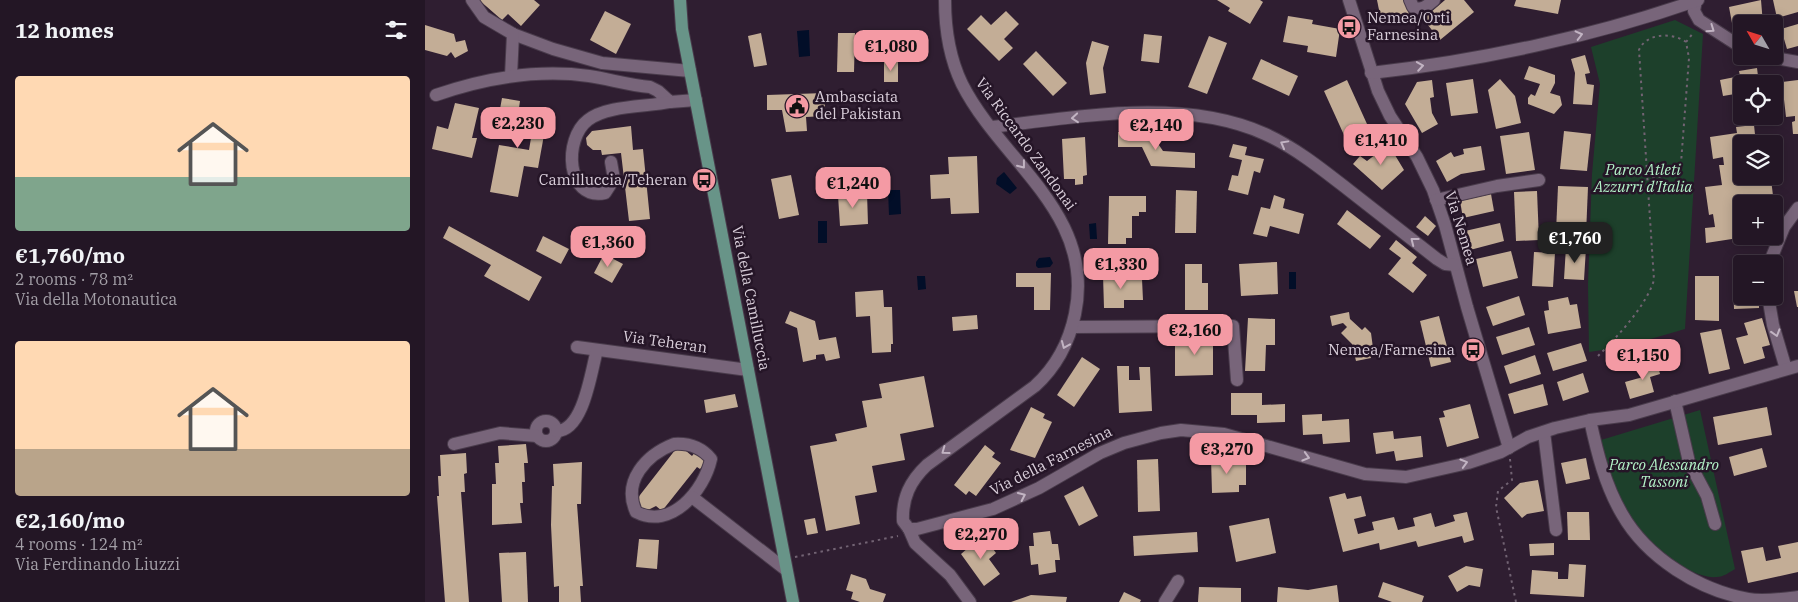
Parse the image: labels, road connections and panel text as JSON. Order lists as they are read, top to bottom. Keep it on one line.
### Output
{"streets":{"main road":["Via della Camilluccia"],"street":["Via Riccardo Zandonai","Via Nemea","Via Teheran","Via della Farnesina"]},"crossings":[["Via Riccardo Zandonai","Via della Farnesina"],["Via Nemea","Via della Farnesina"],["Via della Camilluccia","Via Teheran"]],"one_way":["Via Riccardo Zandonai","Via della Farnesina"],"parks":["Parco Atleti Azzurri d'Italia","Parco Alessandro Tassoni"],"places":{"bus stop":["Nemea/Orti Farnesina","Camilluccia/Teheran","Nemea/Farnesina"],"public building":["Ambasciata del Pakistan"]},"north":"top left","page":{"heading":"12 homes","map_buttons":["+","−"],"price":["€1,080","€2,230","€2,140","€1,410","€1,240","€1,760","€1,360","€1,330","€2,160","€1,150","€3,270","€2,270"],"list":[{"name":"€1,760/mo","note":"2 rooms · 78 m² · Via della Motonautica"},{"name":"€2,160/mo","note":"4 rooms · 124 m² · Via Ferdinando Liuzzi"}]}}
